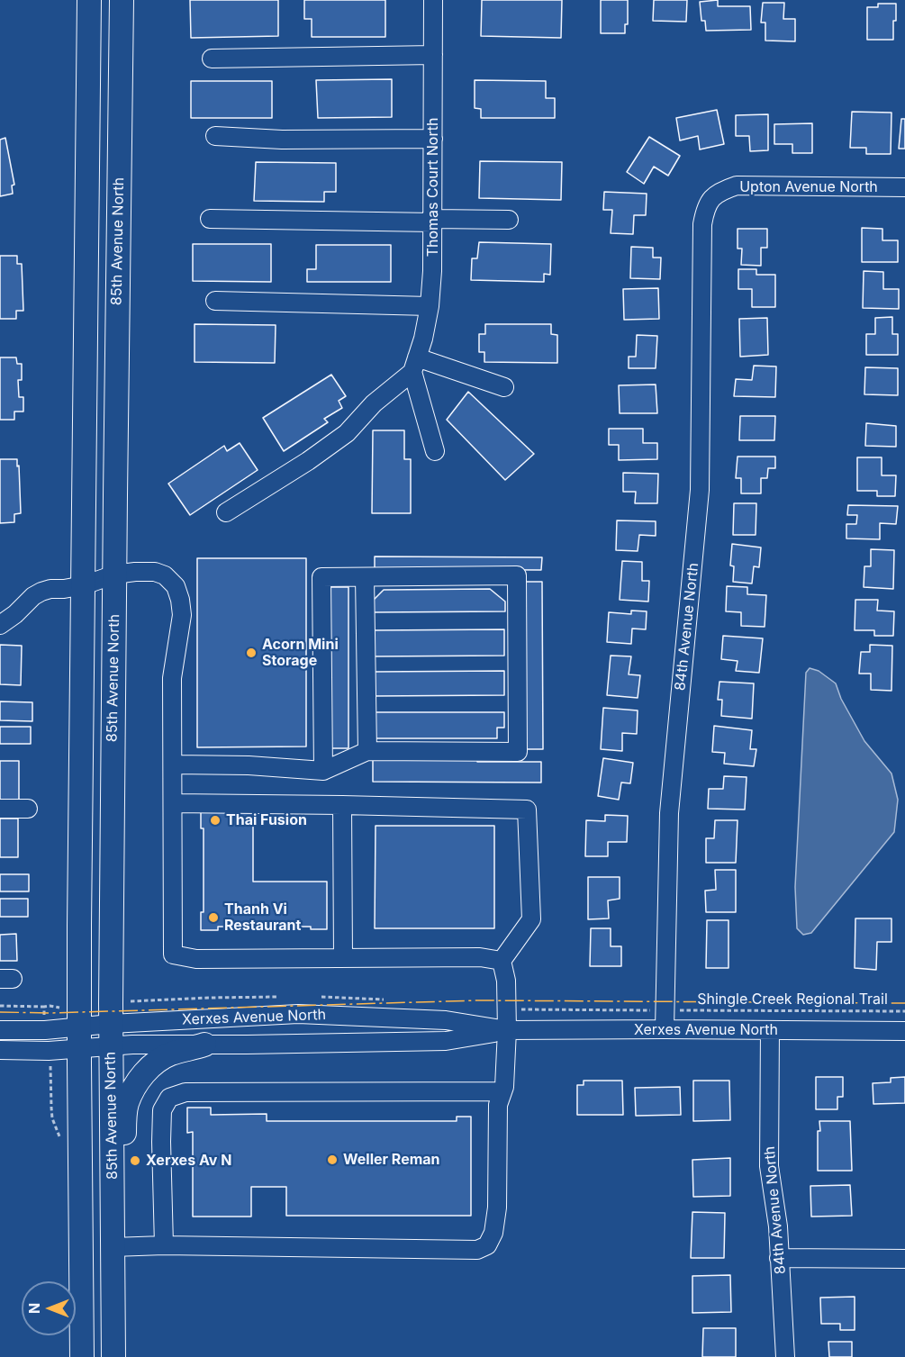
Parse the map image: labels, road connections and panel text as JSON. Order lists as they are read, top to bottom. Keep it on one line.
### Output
{"streets":{"main road":["85th Avenue North"],"street":["Thomas Court North","Upton Avenue North","84th Avenue North","Xerxes Avenue North"],"path":["Shingle Creek Regional Trail"]},"crossings":[["Upton Avenue North","84th Avenue North"],["85th Avenue North","Xerxes Avenue North"],["84th Avenue North","Xerxes Avenue North"]],"places":["Acorn Mini Storage","Thai Fusion","Thanh Vi Restaurant","Weller Reman","Xerxes Av N"],"north":"left"}
